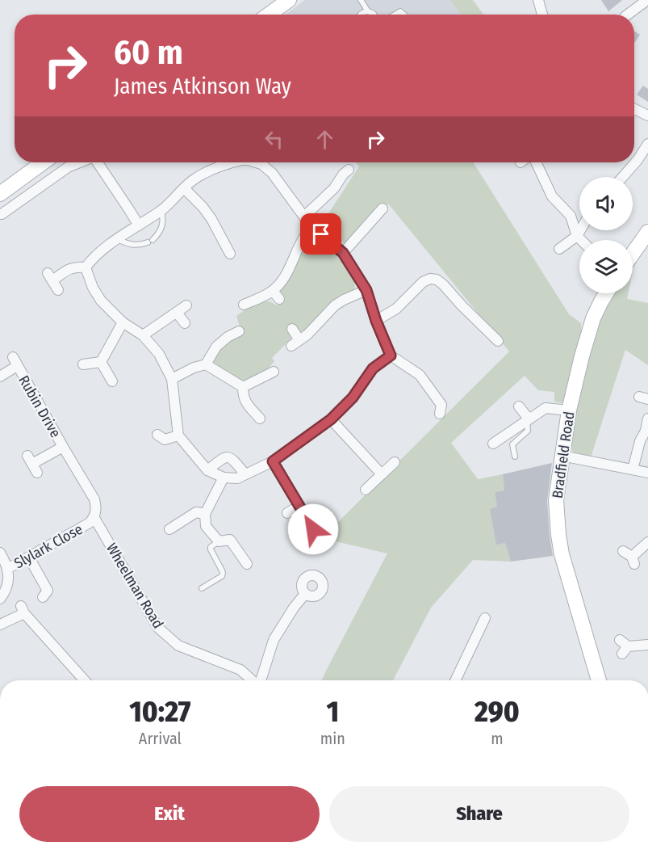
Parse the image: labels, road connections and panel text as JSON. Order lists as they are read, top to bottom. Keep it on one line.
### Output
{"streets":{"main road":["Bradfield Road"],"street":["Rubin Drive","Slylark Close","Wheelman Road"]},"crossings":[["Rubin Drive","Slylark Close"],["Slylark Close","Wheelman Road"]],"page":{"turn":["60 m","James Atkinson Way"],"eta":["10:27","Arrival","1","min","290","m"],"buttons":["Exit","Share"]}}
